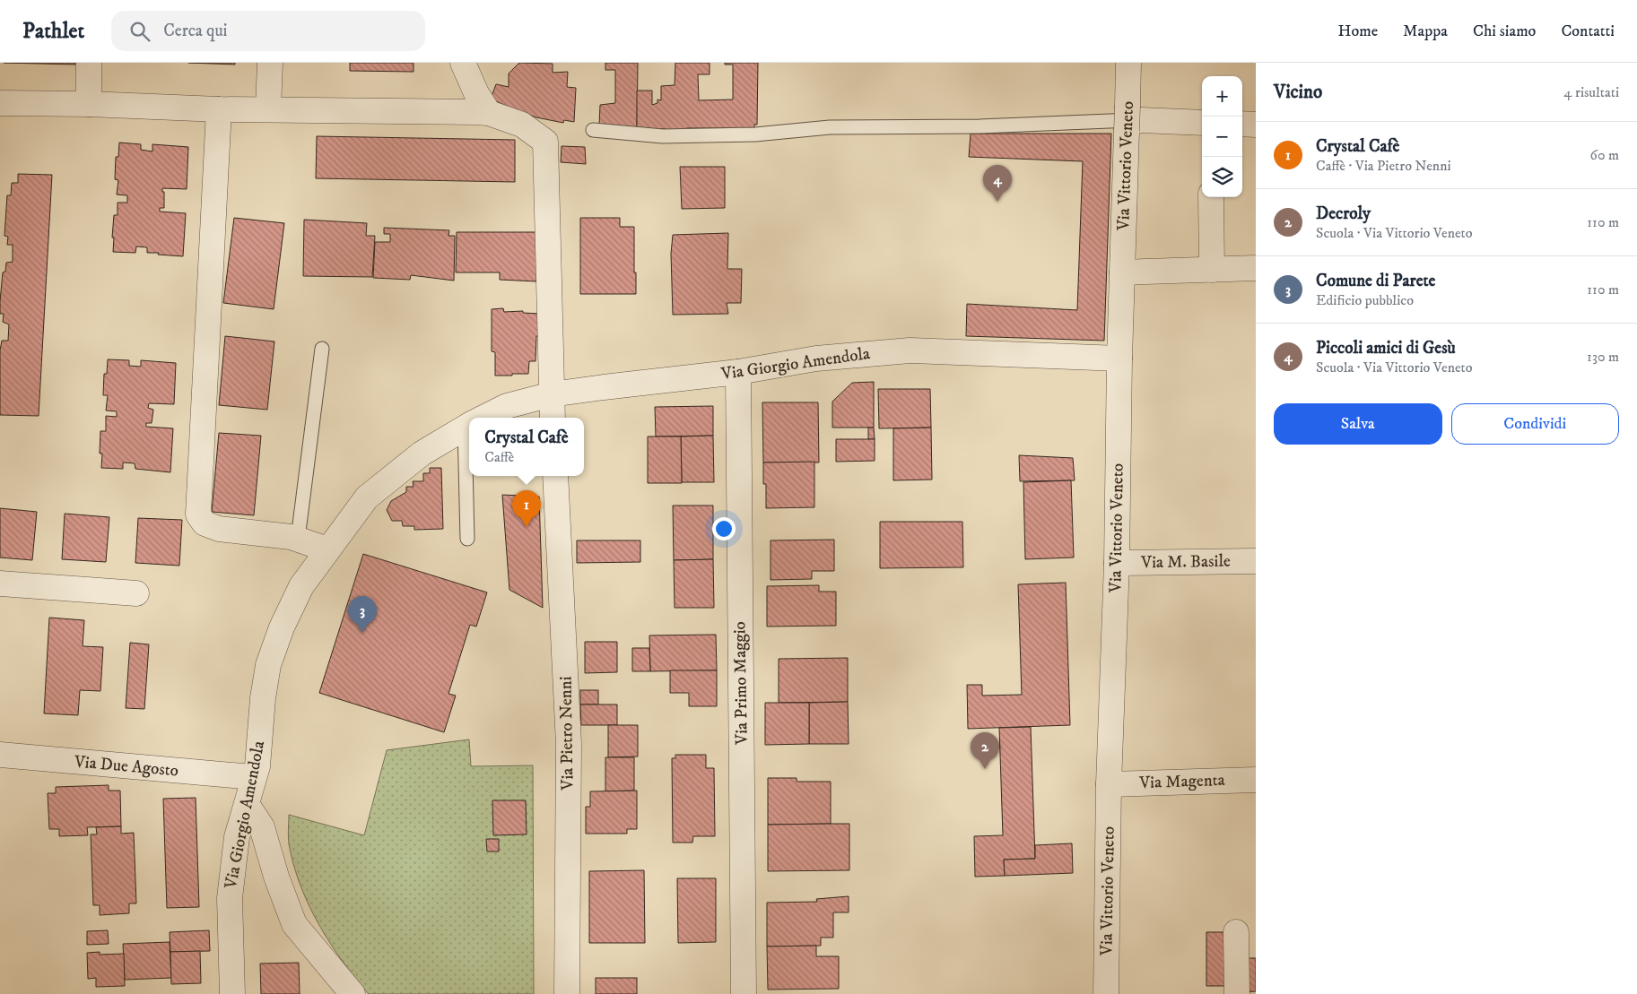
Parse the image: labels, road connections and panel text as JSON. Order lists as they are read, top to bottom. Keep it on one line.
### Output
{"streets":{"street":["Via Vittorio Veneto","Via Giorgio Amendola","Via M. Basile","Via Primo Maggio","Via Pietro Nenni","Via Due Agosto","Via Magenta"]},"crossings":[["Via Vittorio Veneto","Via Giorgio Amendola"],["Via Vittorio Veneto","Via M. Basile"],["Via Vittorio Veneto","Via Magenta"],["Via Giorgio Amendola","Via Primo Maggio"],["Via Giorgio Amendola","Via Due Agosto"]],"page":{"header":"Pathlet","search":"Cerca qui","nav":["Home","Mappa","Chi siamo","Contatti"],"heading":["Vicino","4 risultati"],"map_buttons":["+","−"],"list":[{"mark":"1","name":"Crystal Cafè","note":"Caffè · Via Pietro Nenni","value":"60 m"},{"mark":"2","name":"Decroly","note":"Scuola · Via Vittorio Veneto","value":"110 m"},{"mark":"3","name":"Comune di Parete","note":"Edificio pubblico","value":"110 m"},{"mark":"4","name":"Piccoli amici di Gesù","note":"Scuola · Via Vittorio Veneto","value":"130 m"}],"pins":["4","1","3","2"],"buttons":["Salva","Condividi"],"popup":["Crystal Cafè","Caffè"]}}
